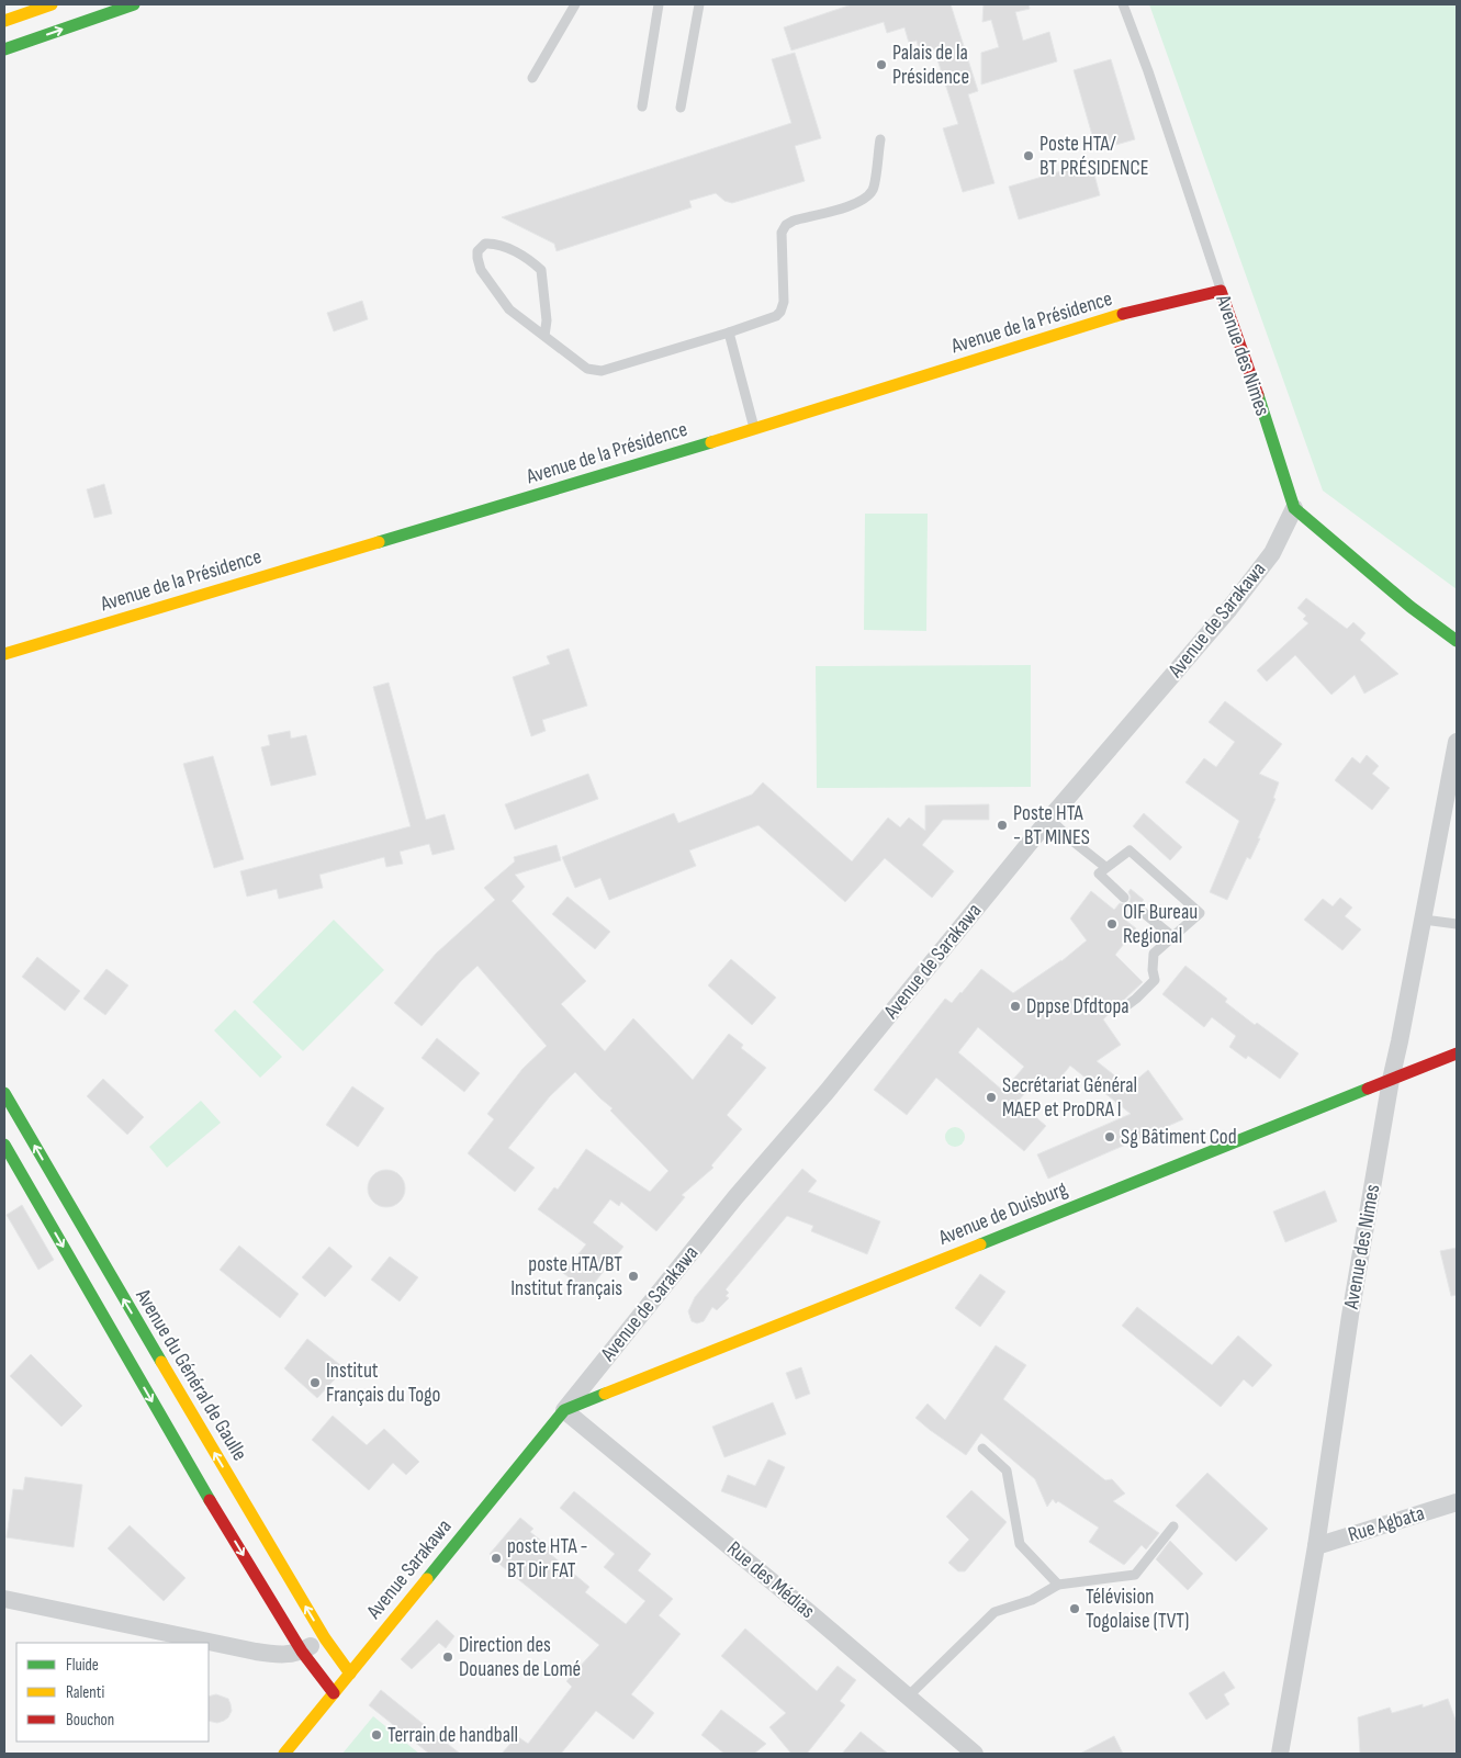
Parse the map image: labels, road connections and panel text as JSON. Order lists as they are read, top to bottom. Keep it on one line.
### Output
{"streets":{"main road":["Avenue de la Présidence","Avenue des Nimes","Avenue de Duisburg","Avenue du Général de Gaulle","Avenue Sarakawa"],"street":["Avenue de Sarakawa","Rue Agbata","Rue des Médias"]},"crossings":[["Avenue de la Présidence","Avenue des Nimes"],["Avenue des Nimes","Avenue de Sarakawa"],["Avenue des Nimes","Avenue de Duisburg"],["Avenue des Nimes","Rue Agbata"],["Avenue de Sarakawa","Avenue de Duisburg"],["Avenue de Sarakawa","Avenue Sarakawa"],["Avenue de Sarakawa","Rue des Médias"],["Avenue de Duisburg","Avenue Sarakawa"],["Avenue de Duisburg","Rue des Médias"],["Avenue du Général de Gaulle","Avenue Sarakawa"],["Avenue Sarakawa","Rue des Médias"]],"places":["Palais de la Présidence","Poste HTA/ BT PRÉSIDENCE","Poste HTA - BT MINES","OIF Bureau Regional","Dppse Dfdtopa","Secrétariat Général MAEP et ProDRA I","Sg Bâtiment Cod","poste HTA/BT Institut français","Institut Français du Togo","poste HTA - BT Dir FAT","Télévision Togolaise (TVT)","Direction des Douanes de Lomé","Terrain de handball"],"legend":["Fluide","Ralenti","Bouchon"]}
